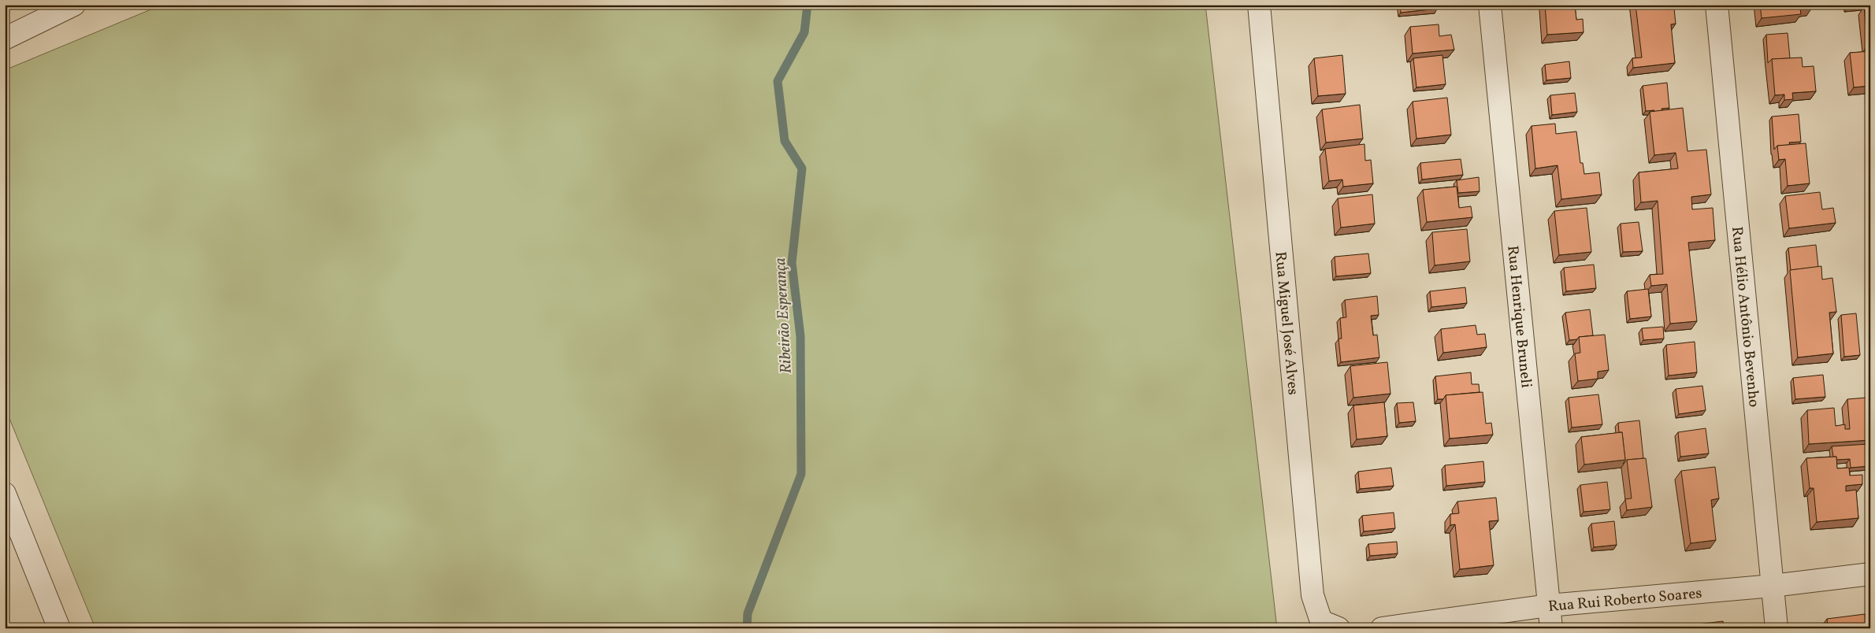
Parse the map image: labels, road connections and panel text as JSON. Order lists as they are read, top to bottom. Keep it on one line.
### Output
{"streets":{"street":["Rua Henrique Bruneli","Rua Hélio Antônio Bevenho","Rua Miguel José Alves","Rua Rui Roberto Soares"]},"crossings":[["Rua Henrique Bruneli","Rua Rui Roberto Soares"],["Rua Hélio Antônio Bevenho","Rua Rui Roberto Soares"]],"water":["Ribeirão Esperança"]}
